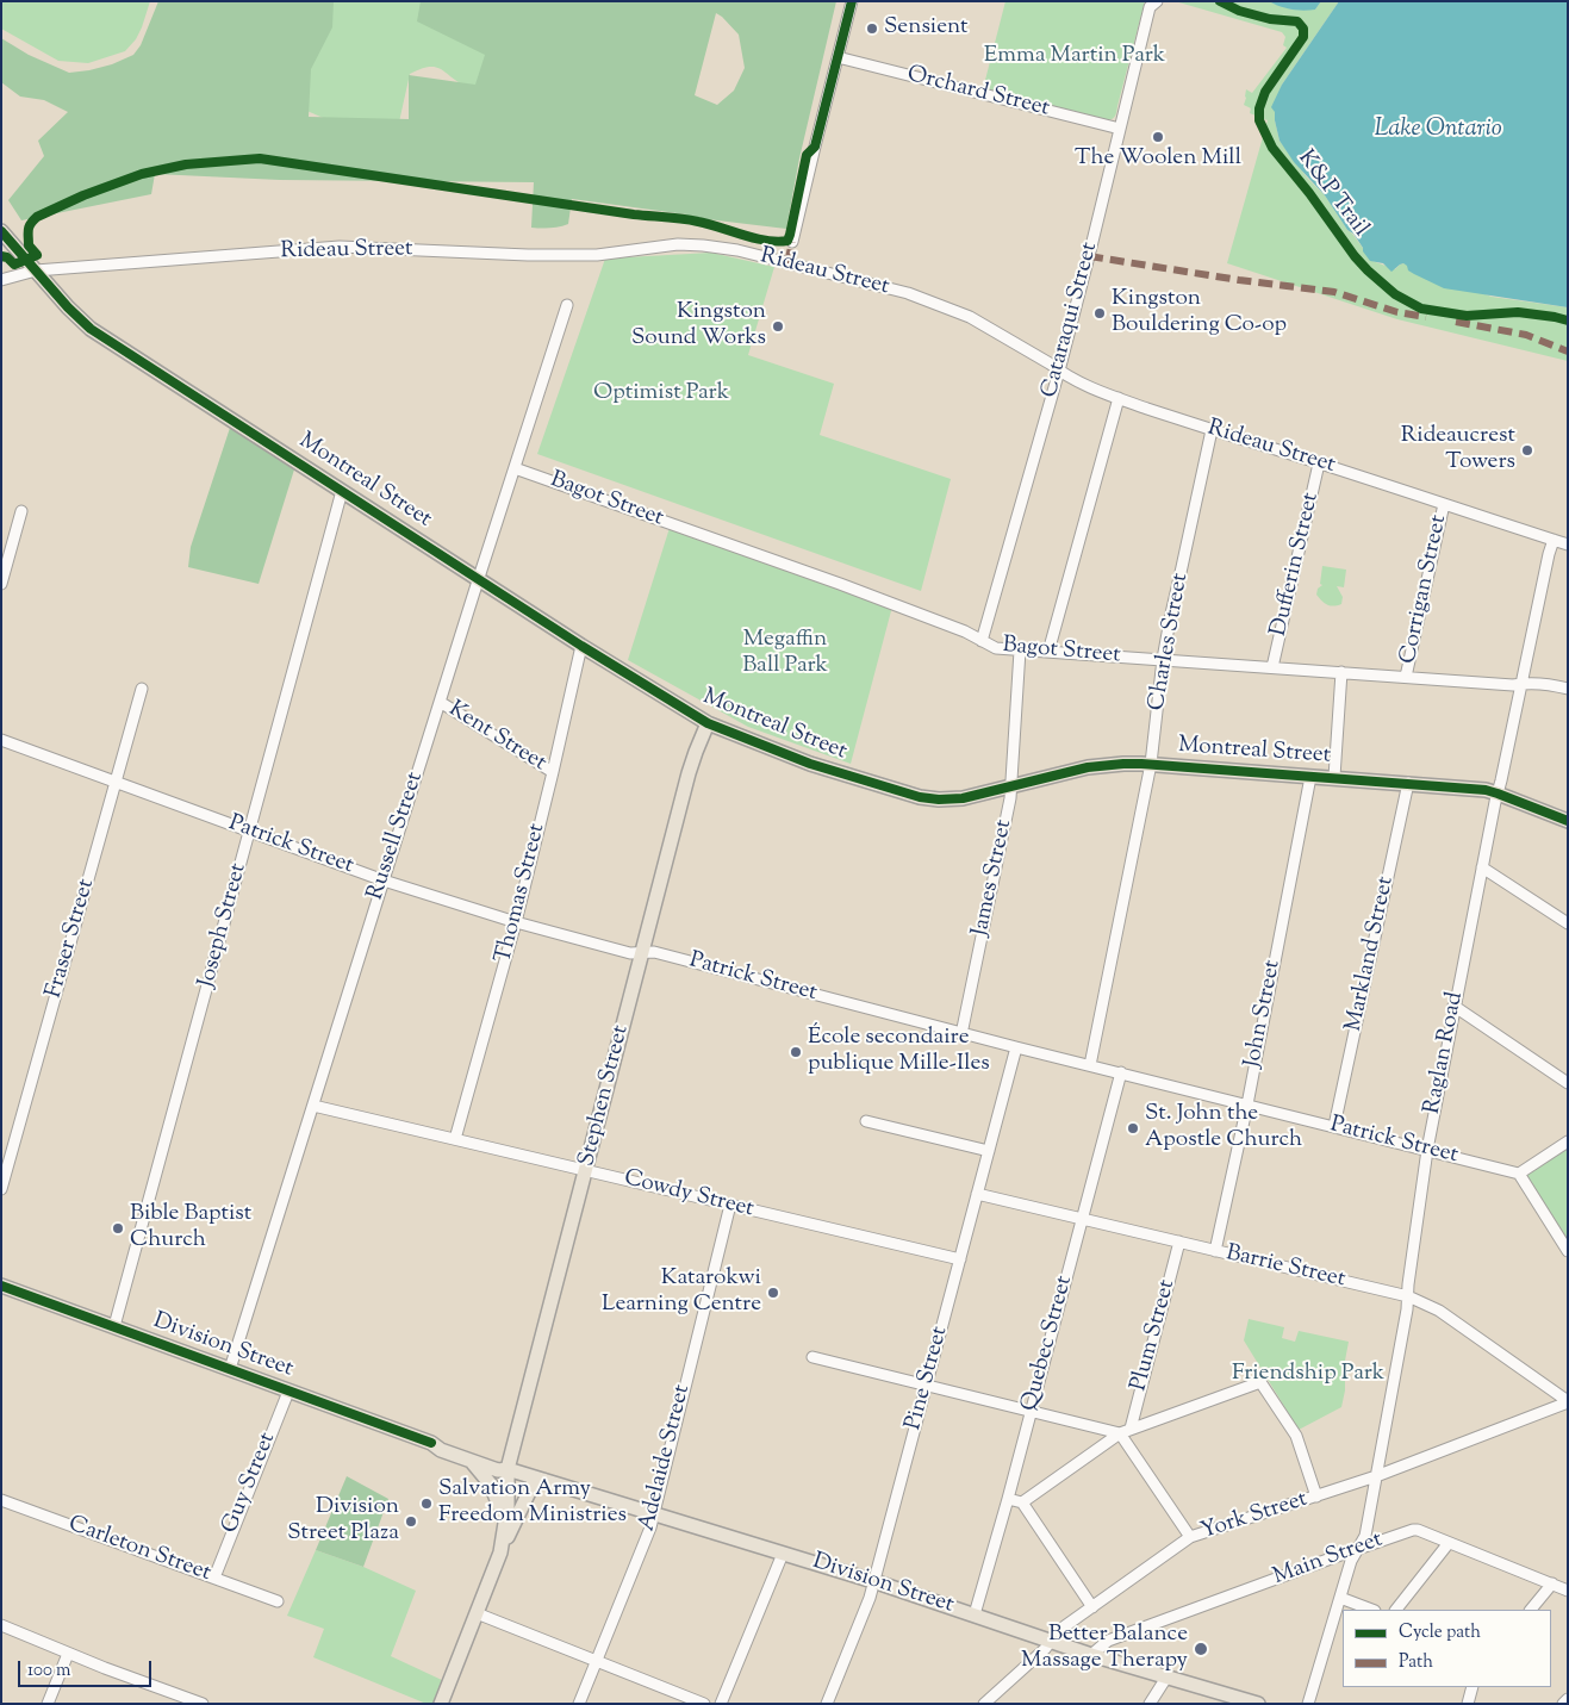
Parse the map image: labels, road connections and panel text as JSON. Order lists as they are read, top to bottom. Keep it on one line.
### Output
{"streets":{"main road":["Montreal Street","Stephen Street","Division Street"],"street":["Orchard Street","Rideau Street","Cataraqui Street","Bagot Street","Dufferin Street","Corrigan Street","Charles Street","Kent Street","Russell Street","Patrick Street","James Street","Thomas Street","Joseph Street","Fraser Street","Markland Street","John Street","Raglan Road","Cowdy Street","Barrie Street","Plum Street","Quebec Street","Pine Street","Adelaide Street","Guy Street","York Street","Carleton Street","Main Street"],"cycle path":["K&P Trail"]},"crossings":[["Orchard Street","Cataraqui Street"],["Rideau Street","Cataraqui Street"],["Rideau Street","Montreal Street"],["Rideau Street","Dufferin Street"],["Rideau Street","Corrigan Street"],["Rideau Street","Charles Street"],["Rideau Street","Raglan Road"],["Cataraqui Street","Bagot Street"],["Montreal Street","Charles Street"],["Montreal Street","Russell Street"],["Montreal Street","James Street"],["Montreal Street","Thomas Street"],["Montreal Street","Joseph Street"],["Montreal Street","Markland Street"],["Montreal Street","John Street"],["Montreal Street","Raglan Road"],["Montreal Street","Stephen Street"],["Bagot Street","Dufferin Street"],["Bagot Street","Corrigan Street"],["Bagot Street","Charles Street"],["Bagot Street","Russell Street"],["Bagot Street","James Street"],["Bagot Street","Raglan Road"],["Charles Street","Patrick Street"],["Kent Street","Russell Street"],["Kent Street","Thomas Street"],["Russell Street","Patrick Street"],["Russell Street","Cowdy Street"],["Russell Street","Division Street"],["Patrick Street","James Street"],["Patrick Street","Thomas Street"],["Patrick Street","Joseph Street"],["Patrick Street","Fraser Street"],["Patrick Street","Markland Street"],["Patrick Street","John Street"],["Patrick Street","Raglan Road"],["Patrick Street","Stephen Street"],["Patrick Street","Quebec Street"],["Patrick Street","Pine Street"],["Thomas Street","Cowdy Street"],["Joseph Street","Division Street"],["John Street","Barrie Street"],["Raglan Road","Barrie Street"],["Raglan Road","York Street"],["Raglan Road","Main Street"],["Stephen Street","Cowdy Street"],["Stephen Street","Division Street"],["Cowdy Street","Pine Street"],["Cowdy Street","Adelaide Street"],["Barrie Street","Plum Street"],["Barrie Street","Quebec Street"],["Barrie Street","Pine Street"],["Barrie Street","York Street"],["Quebec Street","Division Street"],["Division Street","Pine Street"],["Division Street","Adelaide Street"],["Division Street","Guy Street"],["Division Street","York Street"],["Division Street","Main Street"],["Guy Street","Carleton Street"]],"water":["Lake Ontario"],"parks":["Emma Martin Park","Optimist Park","Megaffin Ball Park","Friendship Park"],"places":["Sensient","The Woolen Mill","Kingston Bouldering Co-op","Kingston Sound Works","Rideaucrest Towers","École secondaire publique Mille-Iles","St. John the Apostle Church","Bible Baptist Church","Katarokwi Learning Centre","Salvation Army Freedom Ministries","Division Street Plaza","Better Balance Massage Therapy"],"legend":["Cycle path","Path"],"scale_bar":"100 m"}
